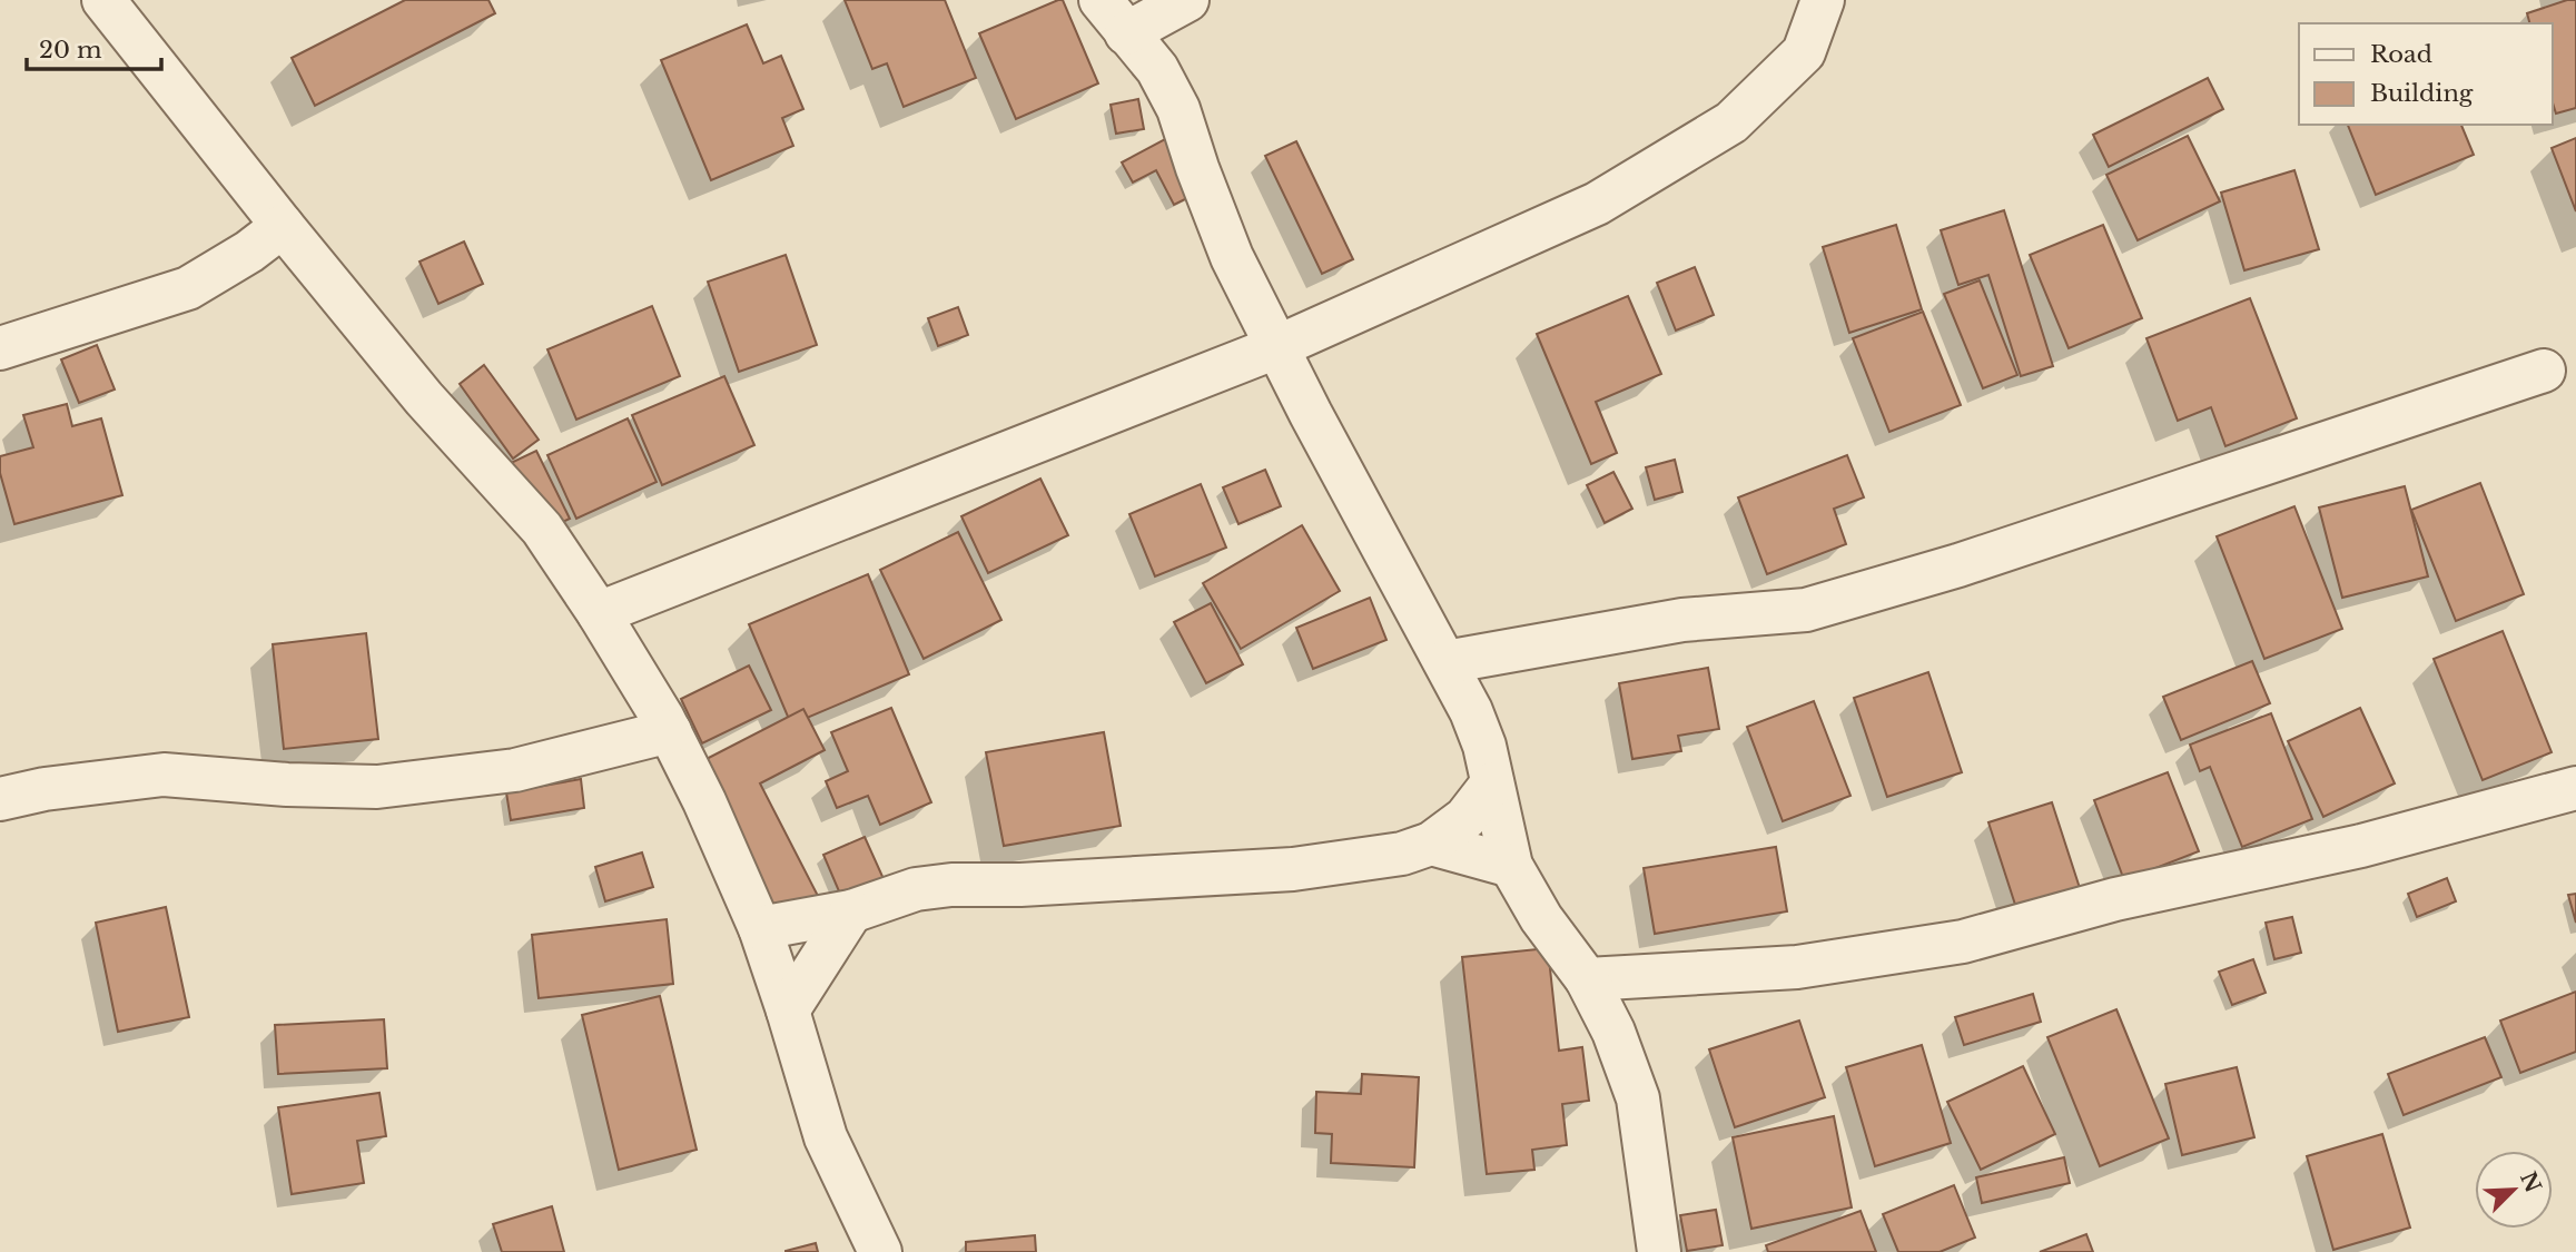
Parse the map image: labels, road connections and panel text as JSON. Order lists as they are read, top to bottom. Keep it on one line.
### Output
{"legend":["Road","Building"],"scale_bar":"20 m","north":"top right"}
